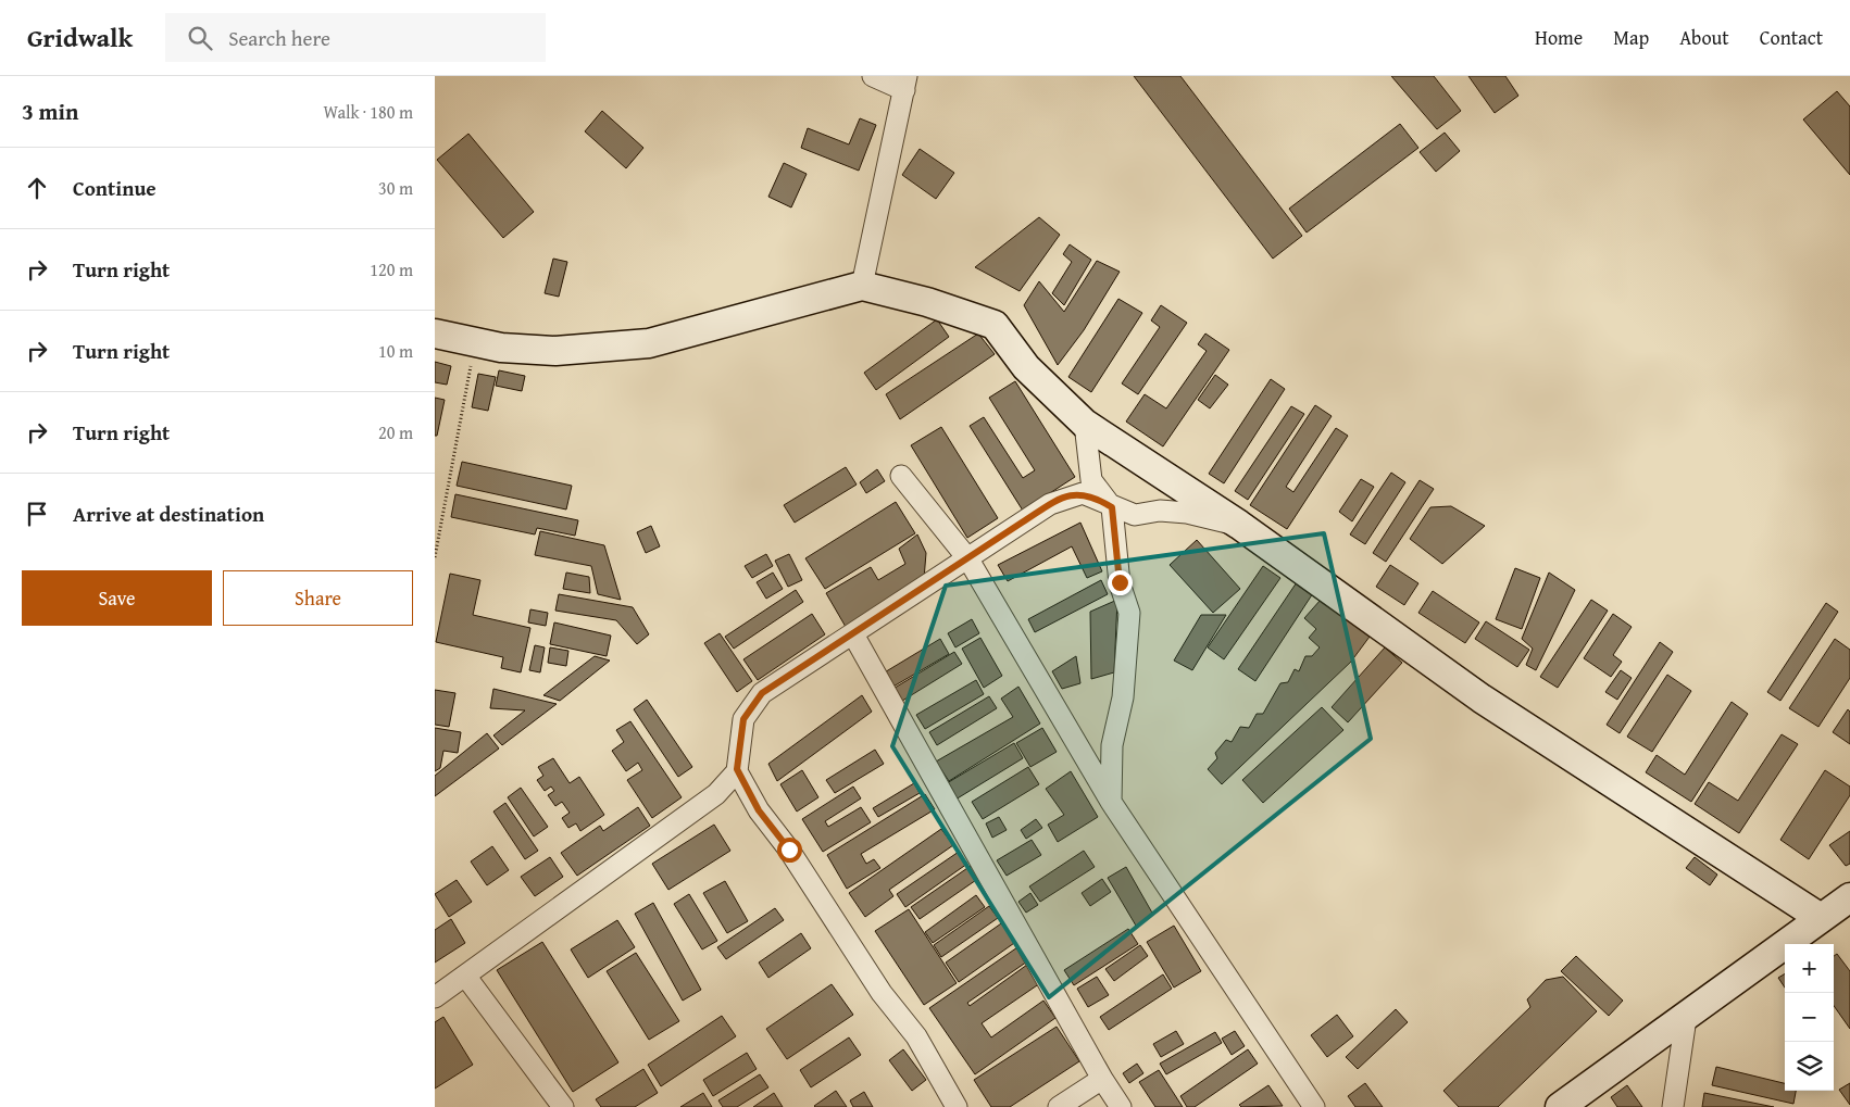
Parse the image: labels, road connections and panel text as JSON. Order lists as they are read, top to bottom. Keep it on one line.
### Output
{"page":{"header":"Gridwalk","search":"Search here","nav":["Home","Map","About","Contact"],"heading":["3 min","Walk · 180 m"],"list":[["Continue","30 m"],["Turn right","120 m"],["Turn right","10 m"],["Turn right","20 m"],"Arrive at destination"],"buttons":["Save","Share"],"map_buttons":["+","−"]}}
